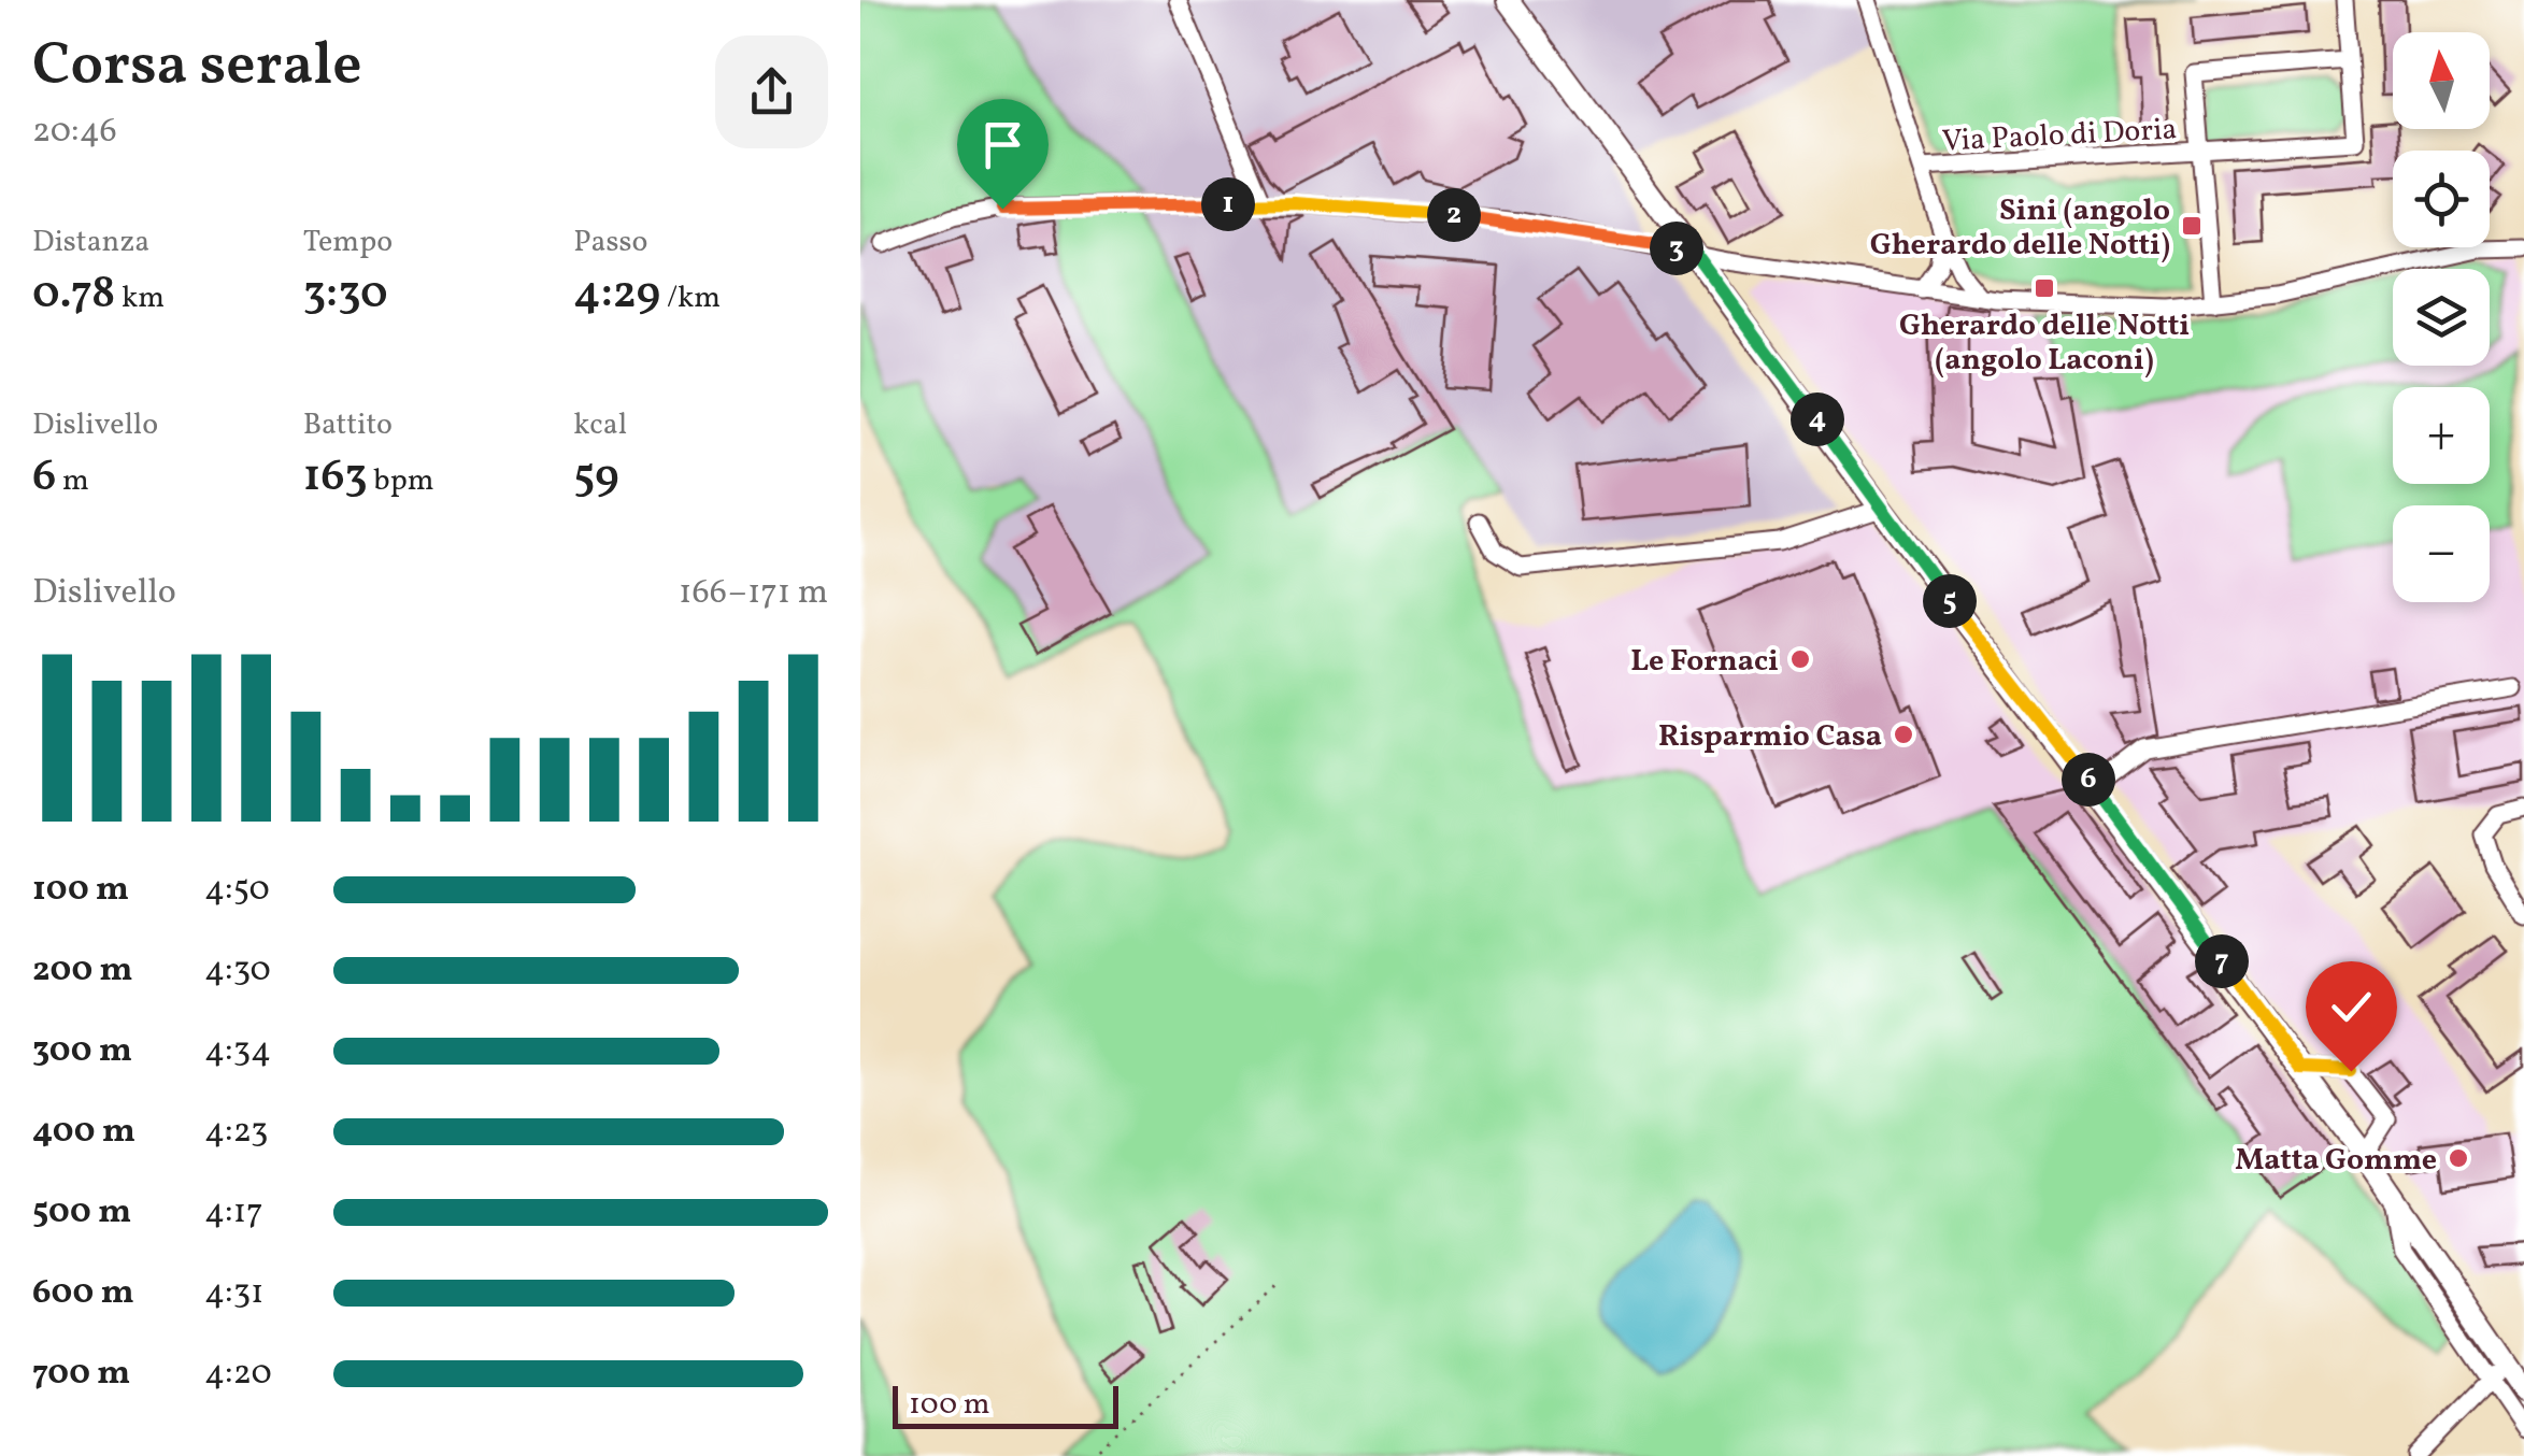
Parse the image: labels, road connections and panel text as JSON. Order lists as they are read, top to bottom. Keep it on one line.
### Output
{"streets":{"street":["Via Paolo di Doria"]},"places":{"transit":["Sini (angolo Gherardo delle Notti)","Gherardo delle Notti (angolo Laconi)"],"other":["Le Fornaci","Risparmio Casa","Matta Gomme"]},"scale_bar":"100 m","north":"top","page":{"heading":["Corsa serale","20:46"],"map_buttons":["+","−"],"pins":["1","2","3","4","5","6","7"],"stats":[["Distanza","0.78 km"],["Tempo","3:30"],["Passo","4:29 /km"],["Dislivello","6 m"],["Battito","163 bpm"],["kcal","59"]],"chart":["Dislivello","166–171 m"],"list":[{"name":"100 m","note":"4:50"},{"name":"200 m","note":"4:30"},{"name":"300 m","note":"4:34"},{"name":"400 m","note":"4:23"},{"name":"500 m","note":"4:17"},{"name":"600 m","note":"4:31"},{"name":"700 m","note":"4:20"}],"scale":"100 m"}}
